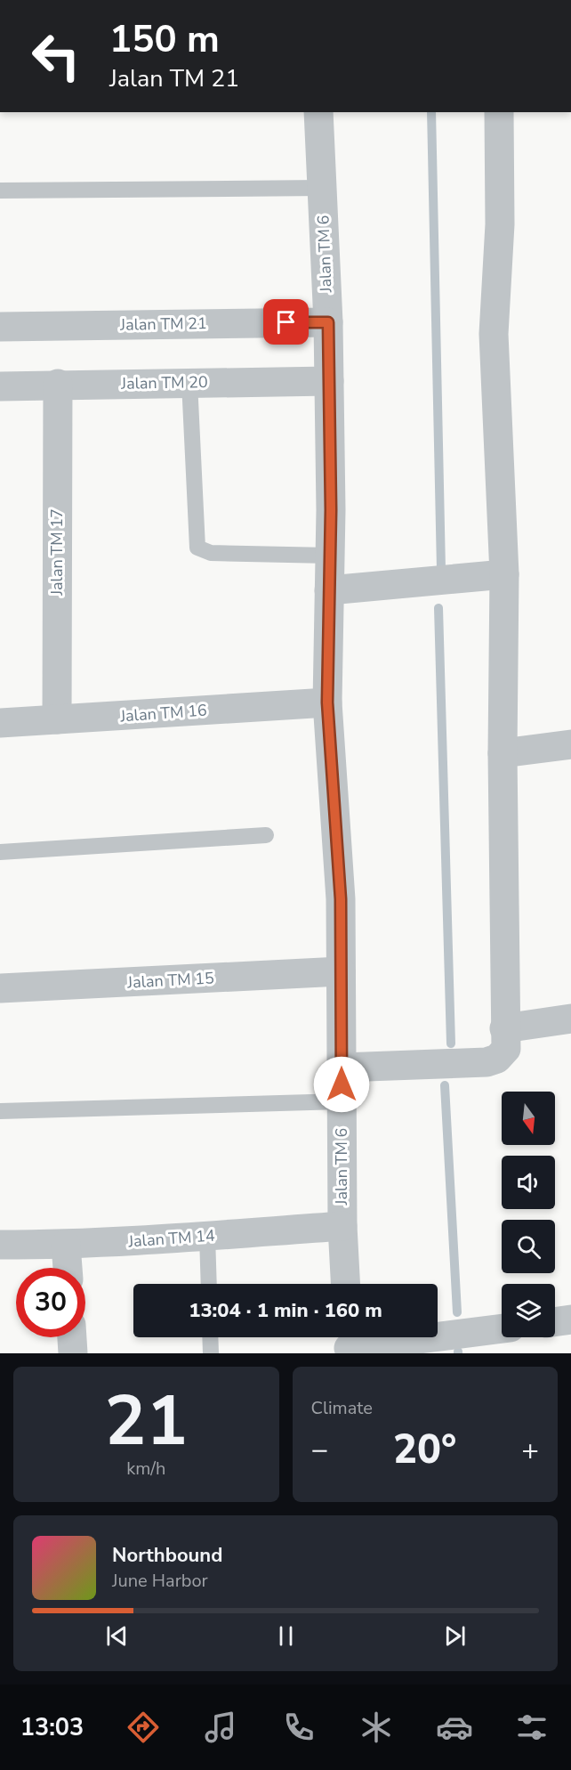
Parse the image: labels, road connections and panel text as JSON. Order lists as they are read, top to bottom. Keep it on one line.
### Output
{"streets":{"street":["Jalan TM 6","Jalan TM 21","Jalan TM 20","Jalan TM 17","Jalan TM 16","Jalan TM 15","Jalan TM 14"]},"crossings":[["Jalan TM 6","Jalan TM 21"],["Jalan TM 6","Jalan TM 20"],["Jalan TM 6","Jalan TM 16"],["Jalan TM 6","Jalan TM 15"],["Jalan TM 6","Jalan TM 14"],["Jalan TM 20","Jalan TM 17"],["Jalan TM 17","Jalan TM 16"]],"north":"bottom","page":{"turn":["150 m","Jalan TM 21"],"limit":"30","trip":"13:04 · 1 min · 160 m","tile":[["21","km/h"],"Climate"],"heat":["−","20°","+"],"song":["Northbound","June Harbor"],"tabs":"13:03"}}
